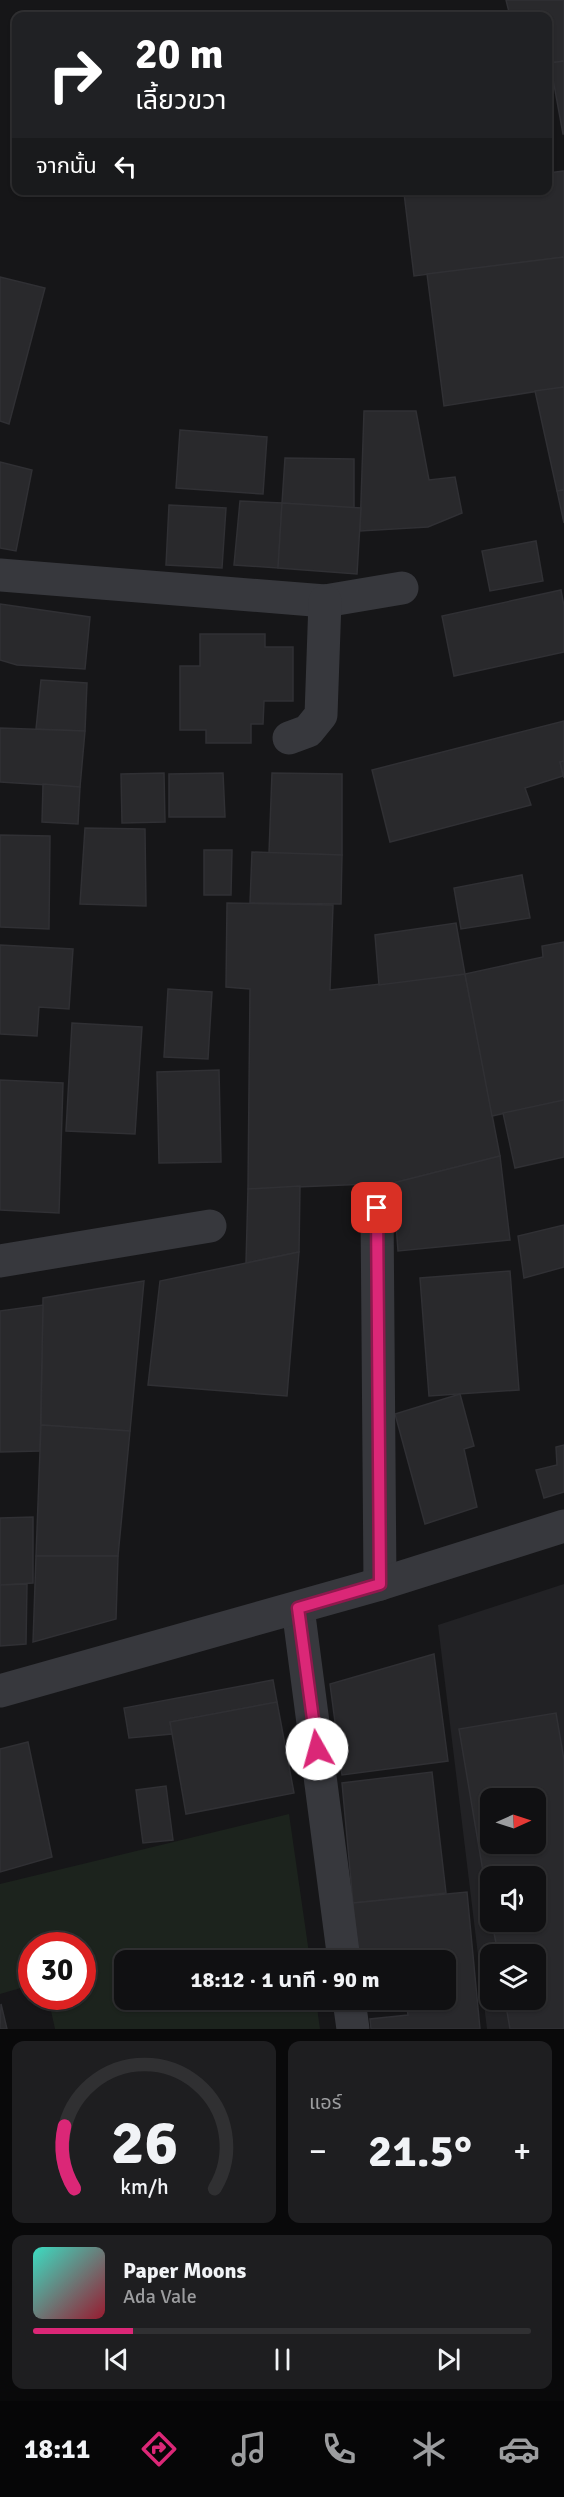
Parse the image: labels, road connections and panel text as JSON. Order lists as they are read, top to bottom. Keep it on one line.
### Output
{"north":"right","page":{"turn":["20 m","เลี้ยวขวา"],"then":"จากนั้น","limit":"30","trip":"18:12 · 1 นาที · 90 m","tile":"แอร์","heat":["−","21.5°","+"],"song":["Paper Moons","Ada Vale"],"tabs":"18:11","gauge":["26","km/h"]}}
